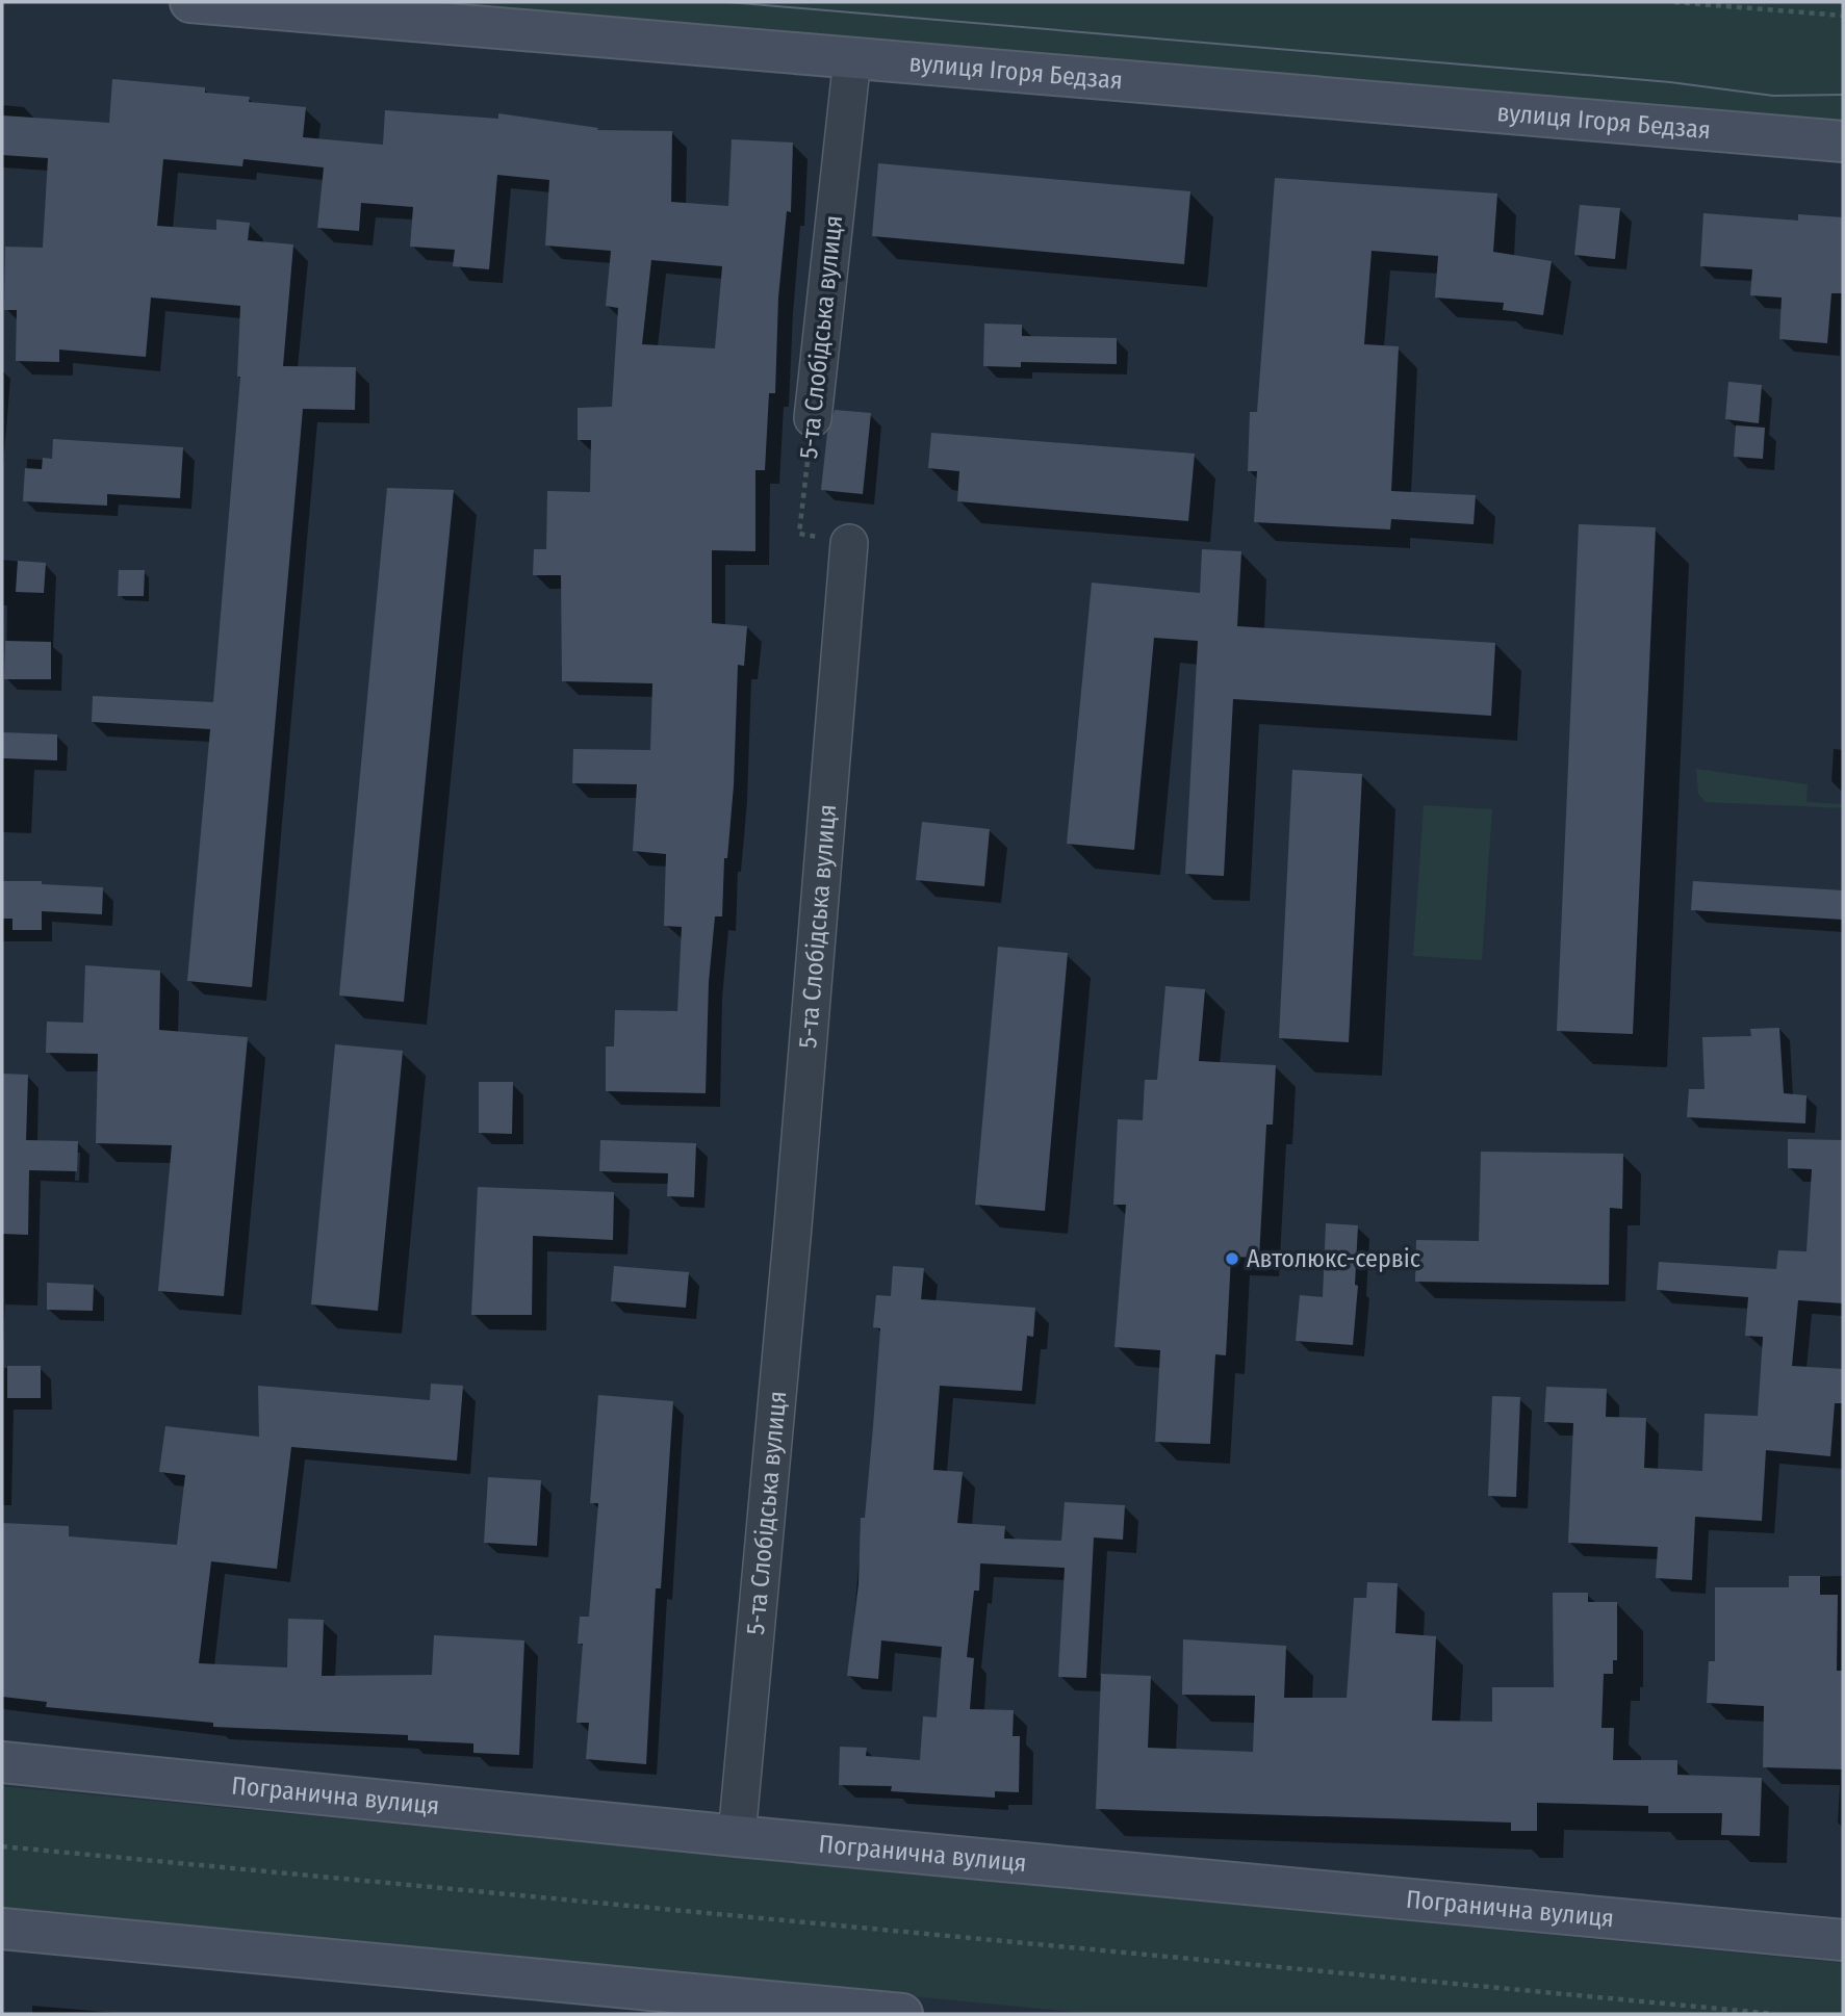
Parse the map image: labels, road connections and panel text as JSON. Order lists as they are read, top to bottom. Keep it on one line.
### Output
{"streets":{"main road":["вулиця Ігоря Бедзая","Погранична вулиця"],"street":["5-та Слобідська вулиця"]},"crossings":[["вулиця Ігоря Бедзая","5-та Слобідська вулиця"],["5-та Слобідська вулиця","Погранична вулиця"]],"places":["Автолюкс-сервіс"]}
